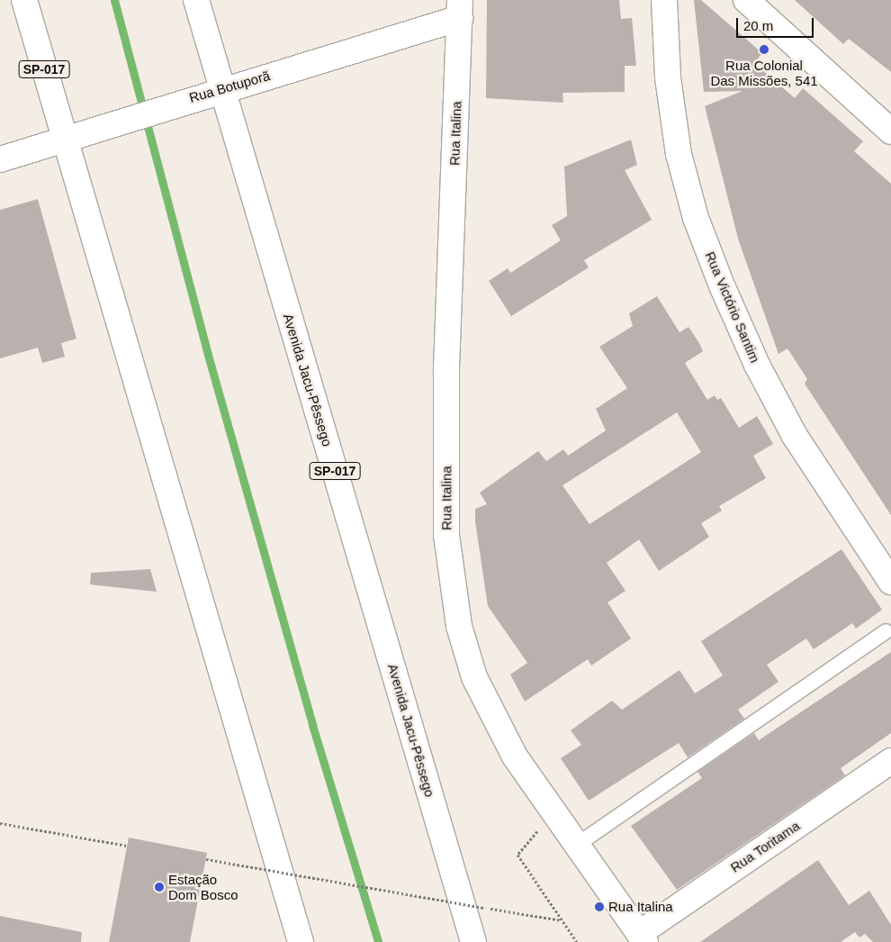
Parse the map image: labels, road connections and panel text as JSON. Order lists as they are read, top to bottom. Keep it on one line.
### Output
{"streets":{"main road":["SP-017","Rua Botuporã","Rua Italina","Rua Victório Santim","Avenida Jacu-Pêssego","Rua Toritama"]},"crossings":[["SP-017","Rua Botuporã"],["Rua Botuporã","Rua Italina"],["Rua Botuporã","Avenida Jacu-Pêssego"],["Rua Italina","Rua Toritama"]],"places":["Rua Colonial Das Missões, 541","Estação Dom Bosco","Rua Italina"],"scale_bar":"20 m"}
